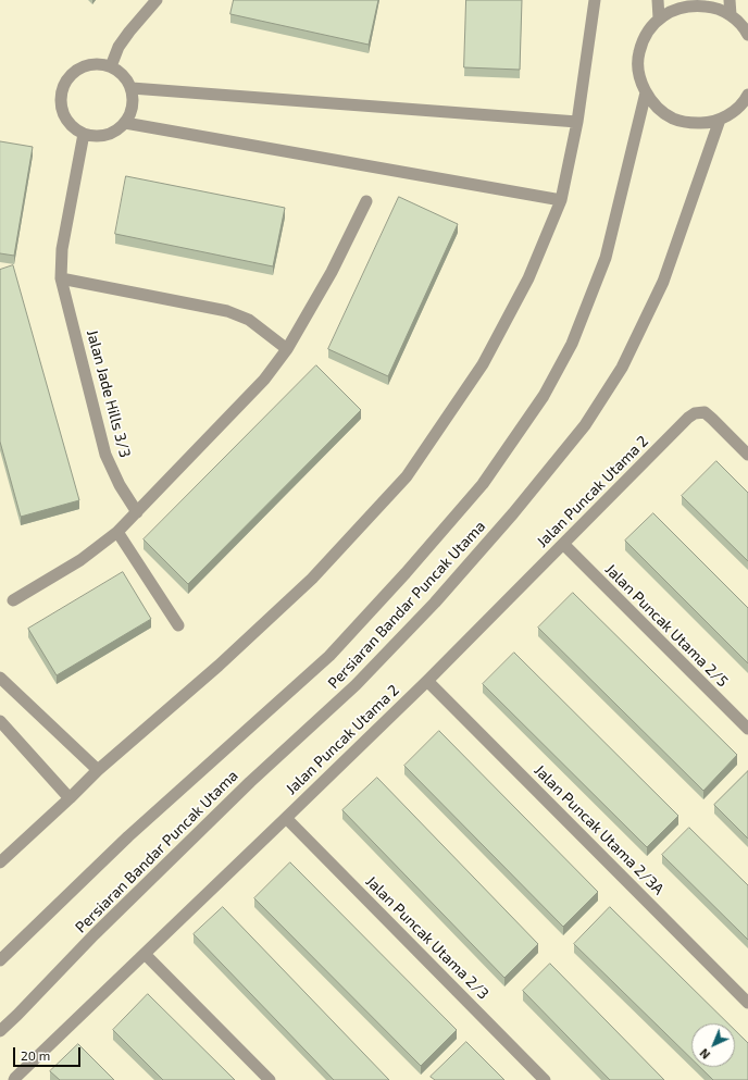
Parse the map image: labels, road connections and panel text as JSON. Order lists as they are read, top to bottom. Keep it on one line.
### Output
{"streets":{"street":["Jalan Jade Hills 3/3","Jalan Puncak Utama 2","Persiaran Bandar Puncak Utama","Jalan Puncak Utama 2/5","Jalan Puncak Utama 2/3A","Jalan Puncak Utama 2/3"]},"crossings":[["Jalan Puncak Utama 2","Jalan Puncak Utama 2/5"],["Jalan Puncak Utama 2","Jalan Puncak Utama 2/3A"],["Jalan Puncak Utama 2","Jalan Puncak Utama 2/3"]],"scale_bar":"20 m","north":"bottom left"}
